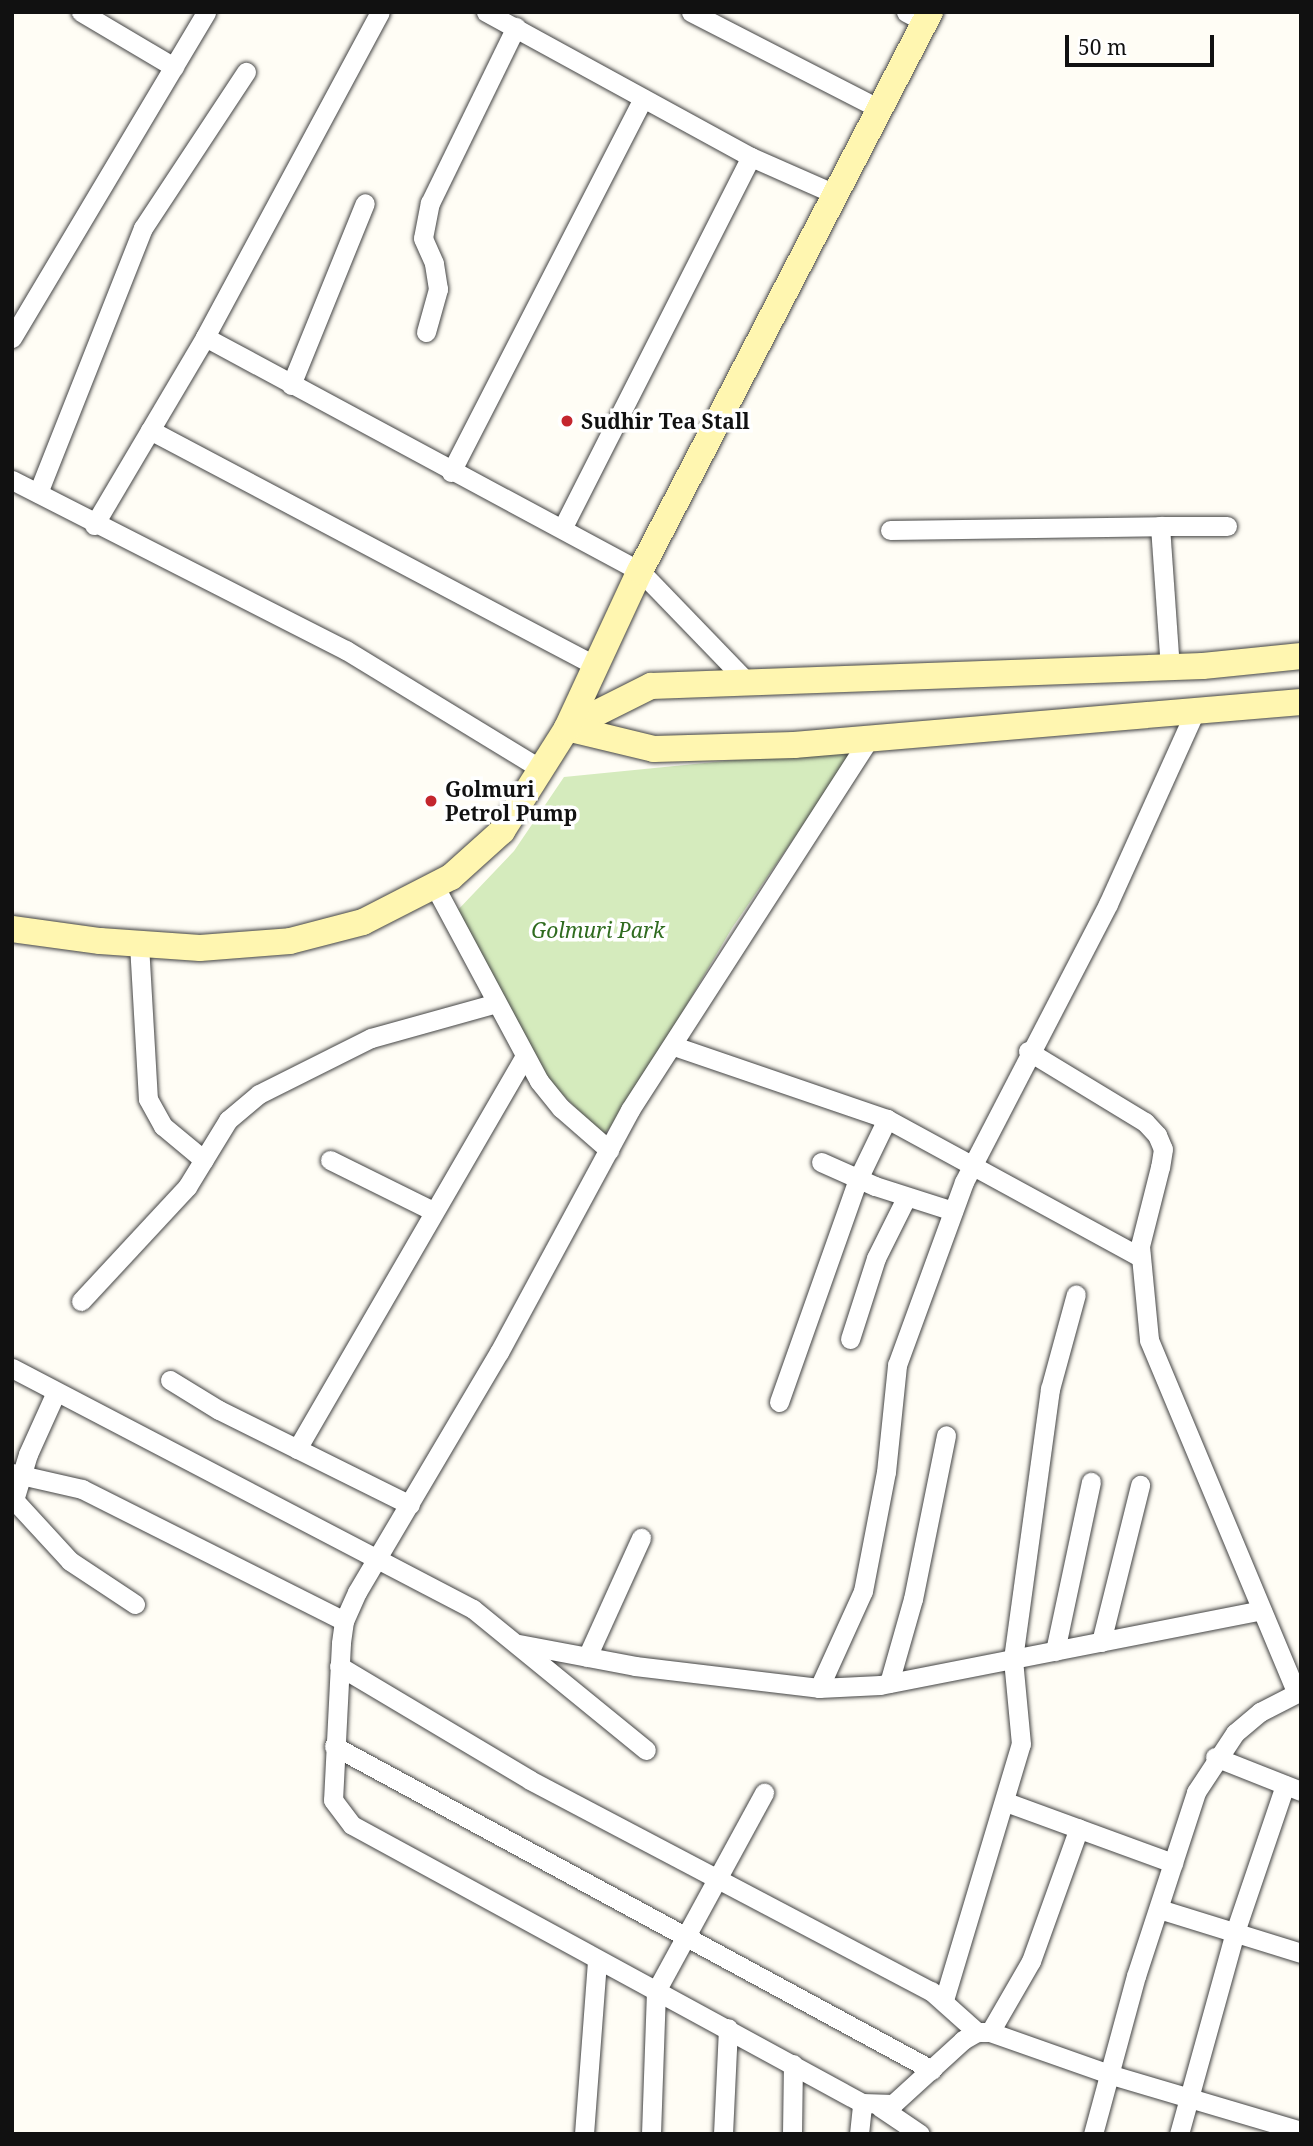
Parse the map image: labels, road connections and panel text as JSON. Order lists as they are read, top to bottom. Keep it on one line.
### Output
{"parks":["Golmuri Park"],"places":["Sudhir Tea Stall","Golmuri Petrol Pump"],"scale_bar":"50 m"}
